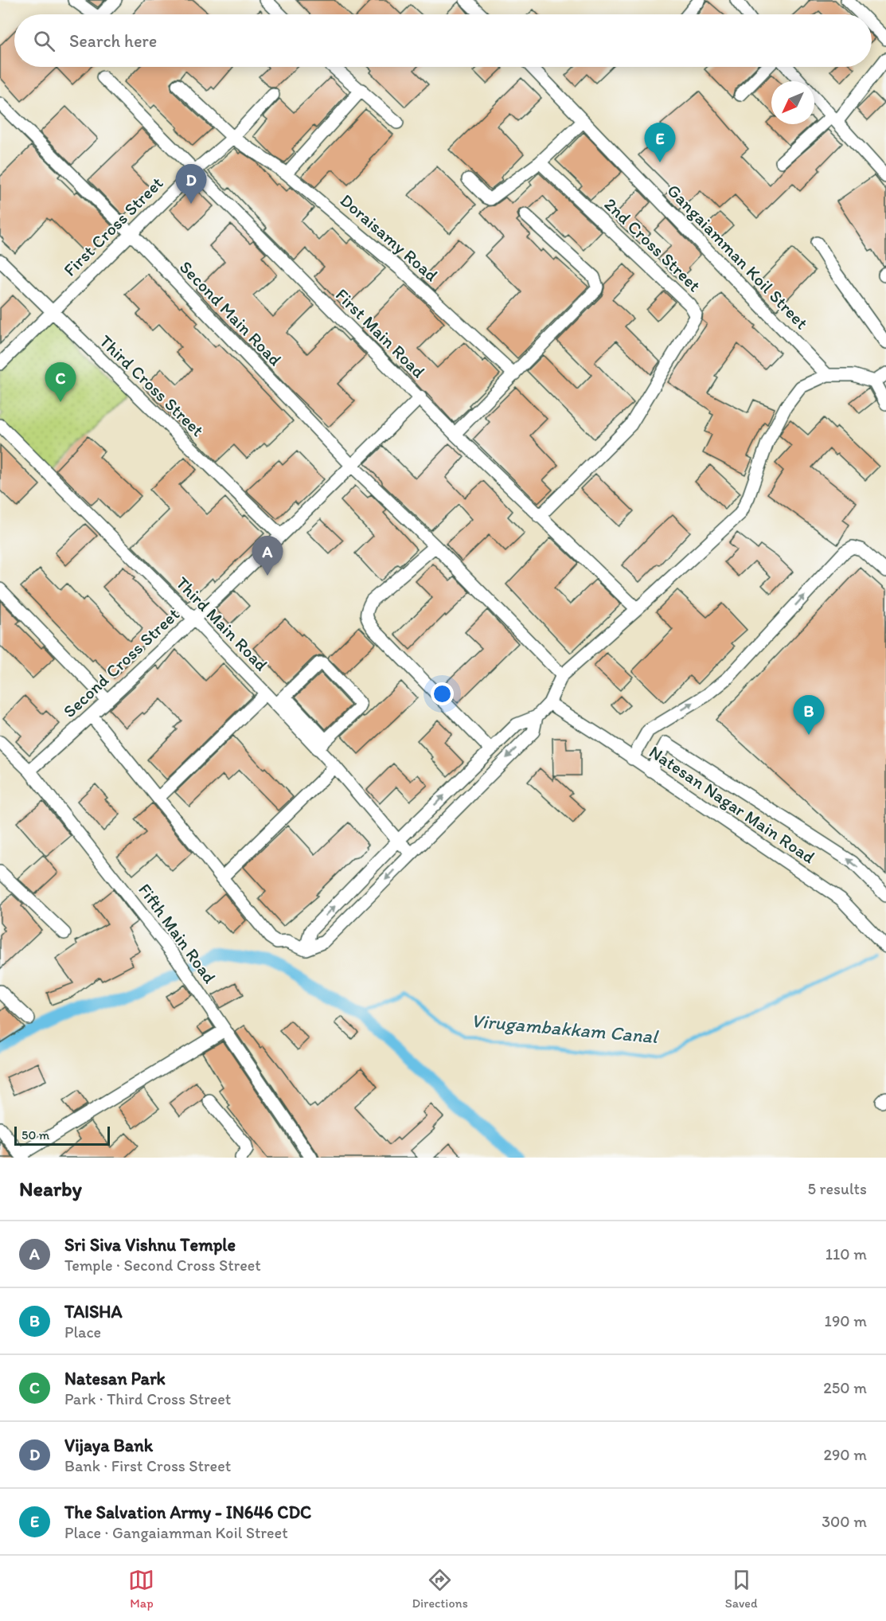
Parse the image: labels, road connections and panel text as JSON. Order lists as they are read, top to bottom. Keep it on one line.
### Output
{"streets":{"street":["First Cross Street","Doraisamy Road","2nd Cross Street","Gangaiamman Koil Street","Second Main Road","First Main Road","Third Cross Street","Third Main Road","Second Cross Street","Natesan Nagar Main Road","Fifth Main Road"]},"crossings":[["First Cross Street","Doraisamy Road"],["First Cross Street","Second Main Road"],["First Cross Street","First Main Road"],["First Cross Street","Third Cross Street"],["2nd Cross Street","First Main Road"],["Second Main Road","Second Cross Street"],["First Main Road","Second Cross Street"],["Third Cross Street","Second Cross Street"],["Third Main Road","Second Cross Street"],["Second Cross Street","Fifth Main Road"]],"water":["Virugambakkam Canal"],"scale_bar":"50 m","north":"bottom left","page":{"search":"Search here","pins":["E","D","C","A","B"],"scale":"50 m","heading":["Nearby","5 results"],"list":[{"mark":"A","name":"Sri Siva Vishnu Temple","note":"Temple · Second Cross Street","value":"110 m"},{"mark":"B","name":"TAISHA","note":"Place","value":"190 m"},{"mark":"C","name":"Natesan Park","note":"Park · Third Cross Street","value":"250 m"},{"mark":"D","name":"Vijaya Bank","note":"Bank · First Cross Street","value":"290 m"},{"mark":"E","name":"The Salvation Army - IN646 CDC","note":"Place · Gangaiamman Koil Street","value":"300 m"}],"nav":["Map","Directions","Saved"]}}
